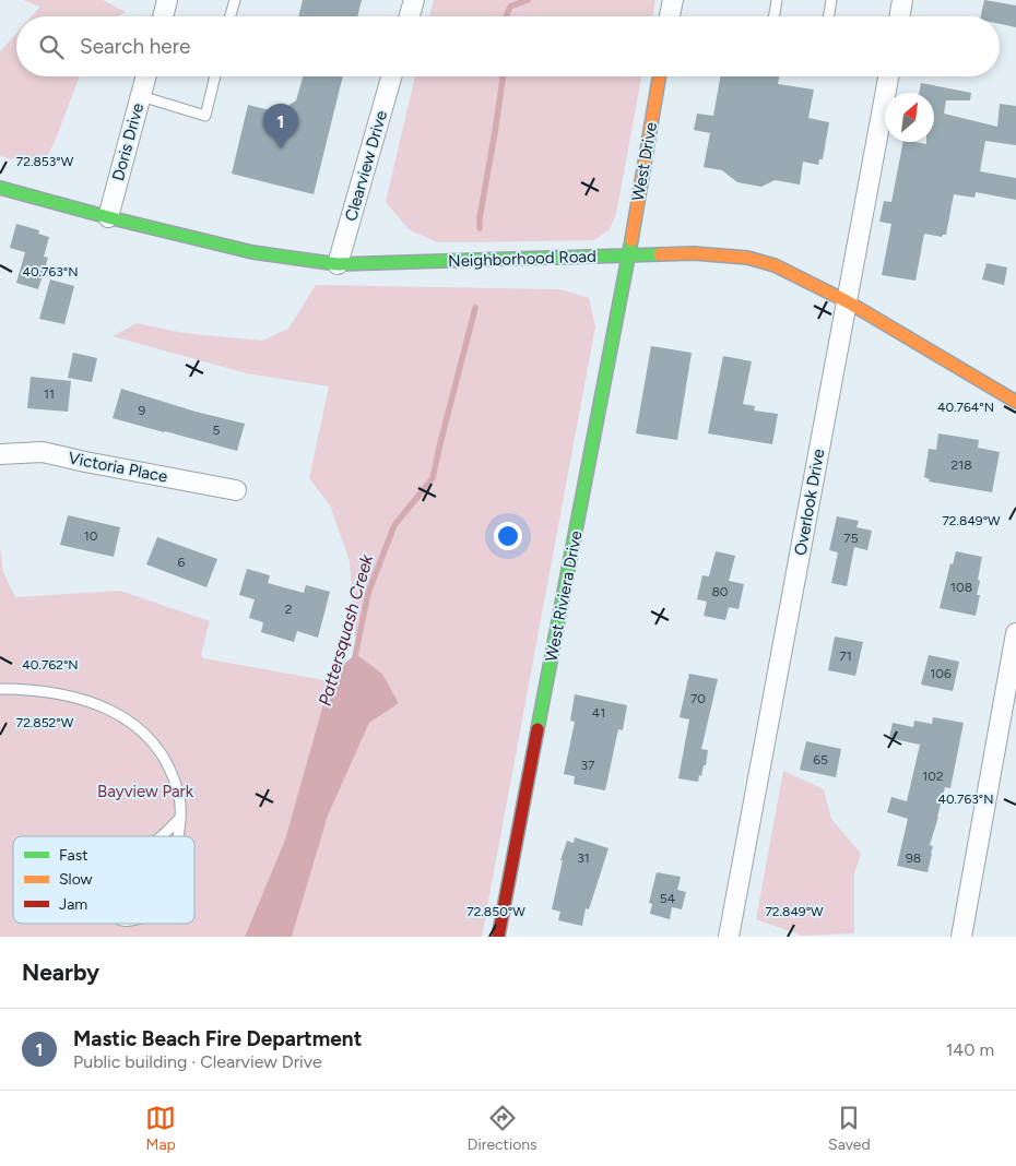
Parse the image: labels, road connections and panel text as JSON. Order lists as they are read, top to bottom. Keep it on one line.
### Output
{"streets":{"street":["Doris Drive","West Drive","Clearview Drive","Neighborhood Road","Victoria Place","Overlook Drive","West Riviera Drive"]},"crossings":[["Doris Drive","Neighborhood Road"],["West Drive","Neighborhood Road"],["West Drive","West Riviera Drive"],["Clearview Drive","Neighborhood Road"],["Neighborhood Road","Overlook Drive"],["Neighborhood Road","West Riviera Drive"]],"water":["Pattersquash Creek"],"parks":["Bayview Park"],"house_numbers":["11","9","5","218","10","75","6","108","80","2","71","106","70","41","65","37","102","31","98","54"],"legend":["Fast","Slow","Jam"],"north":"top right","page":{"search":"Search here","pins":"1","heading":"Nearby","list":[{"mark":"1","name":"Mastic Beach Fire Department","note":"Public building · Clearview Drive","value":"140 m"}],"nav":["Map","Directions","Saved"]},"coordinates":["72.853°W","40.763°N","40.764°N","72.849°W","40.762°N","72.852°W","72.850°W"]}
